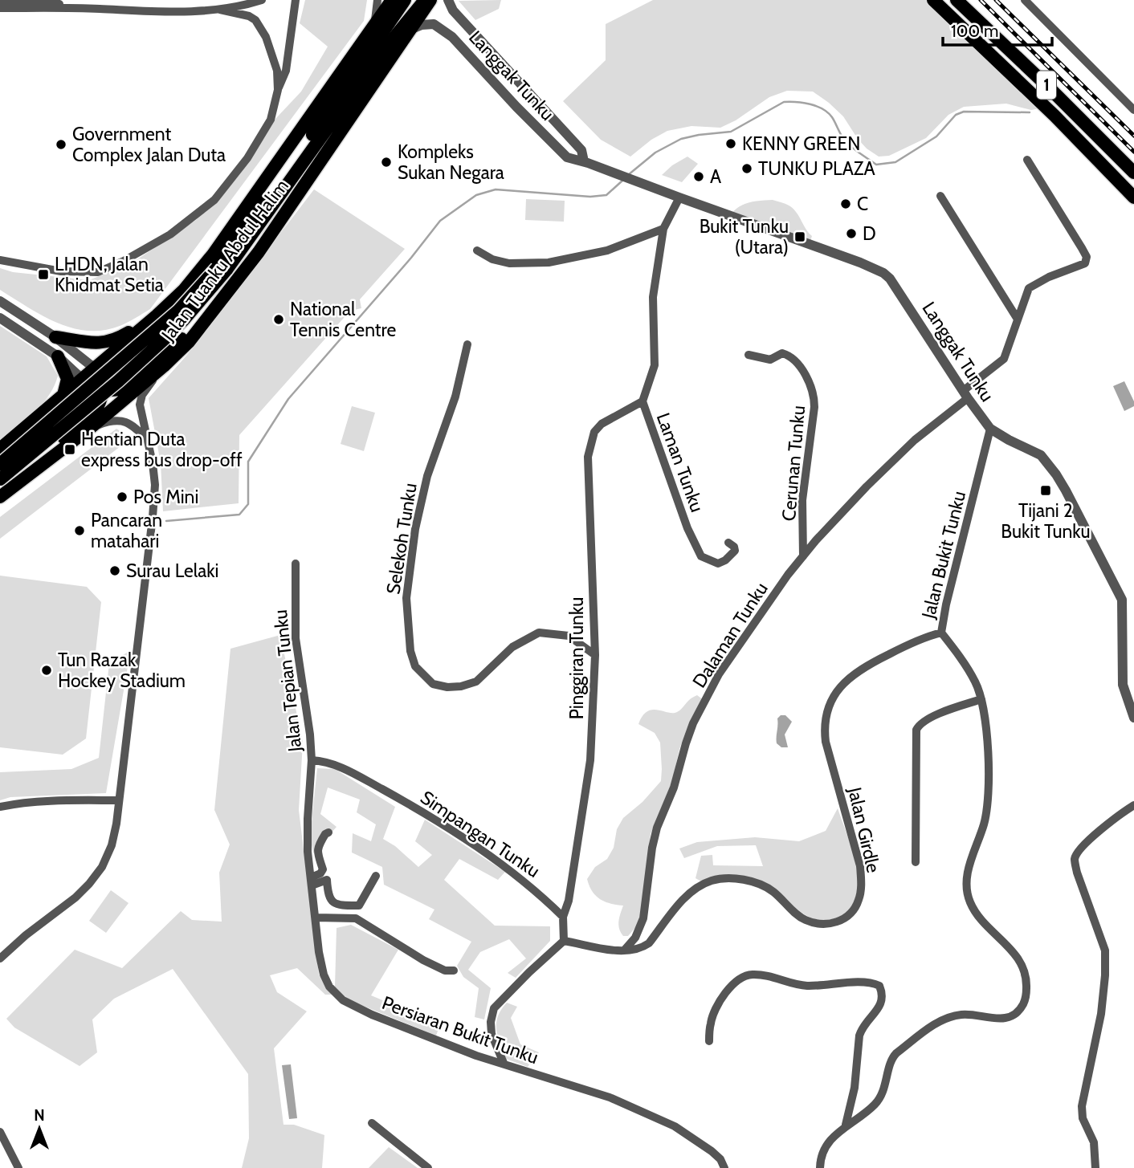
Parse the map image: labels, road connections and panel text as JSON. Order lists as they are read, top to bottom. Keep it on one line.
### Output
{"streets":{"main road":["1","Jalan Tuanku Abdul Halim"],"street":["Langgak Tunku","Laman Tunku","Cerunan Tunku","Selekoh Tunku","Jalan Bukit Tunku","Dalaman Tunku","Pinggiran Tunku","Jalan Tepian Tunku","Jalan Girdle","Simpangan Tunku","Persiaran Bukit Tunku"]},"crossings":[["Langgak Tunku","Jalan Tuanku Abdul Halim"],["Langgak Tunku","Laman Tunku"],["Langgak Tunku","Jalan Bukit Tunku"],["Langgak Tunku","Dalaman Tunku"],["Laman Tunku","Pinggiran Tunku"],["Cerunan Tunku","Dalaman Tunku"],["Selekoh Tunku","Pinggiran Tunku"],["Jalan Bukit Tunku","Jalan Girdle"],["Dalaman Tunku","Jalan Girdle"],["Pinggiran Tunku","Jalan Girdle"],["Pinggiran Tunku","Simpangan Tunku"],["Jalan Tepian Tunku","Simpangan Tunku"],["Jalan Tepian Tunku","Persiaran Bukit Tunku"],["Simpangan Tunku","Persiaran Bukit Tunku"]],"places":{"other":["KENNY GREEN","Government Complex Jalan Duta","Kompleks Sukan Negara","TUNKU PLAZA","A","C","D","National Tennis Centre","Pos Mini","Pancaran matahari","Surau Lelaki","Tun Razak Hockey Stadium"],"transit":["Bukit Tunku (Utara)","LHDN, Jalan Khidmat Setia","Hentian Duta express bus drop-off","Tijani 2 Bukit Tunku"]},"scale_bar":"100 m","north":"top"}
